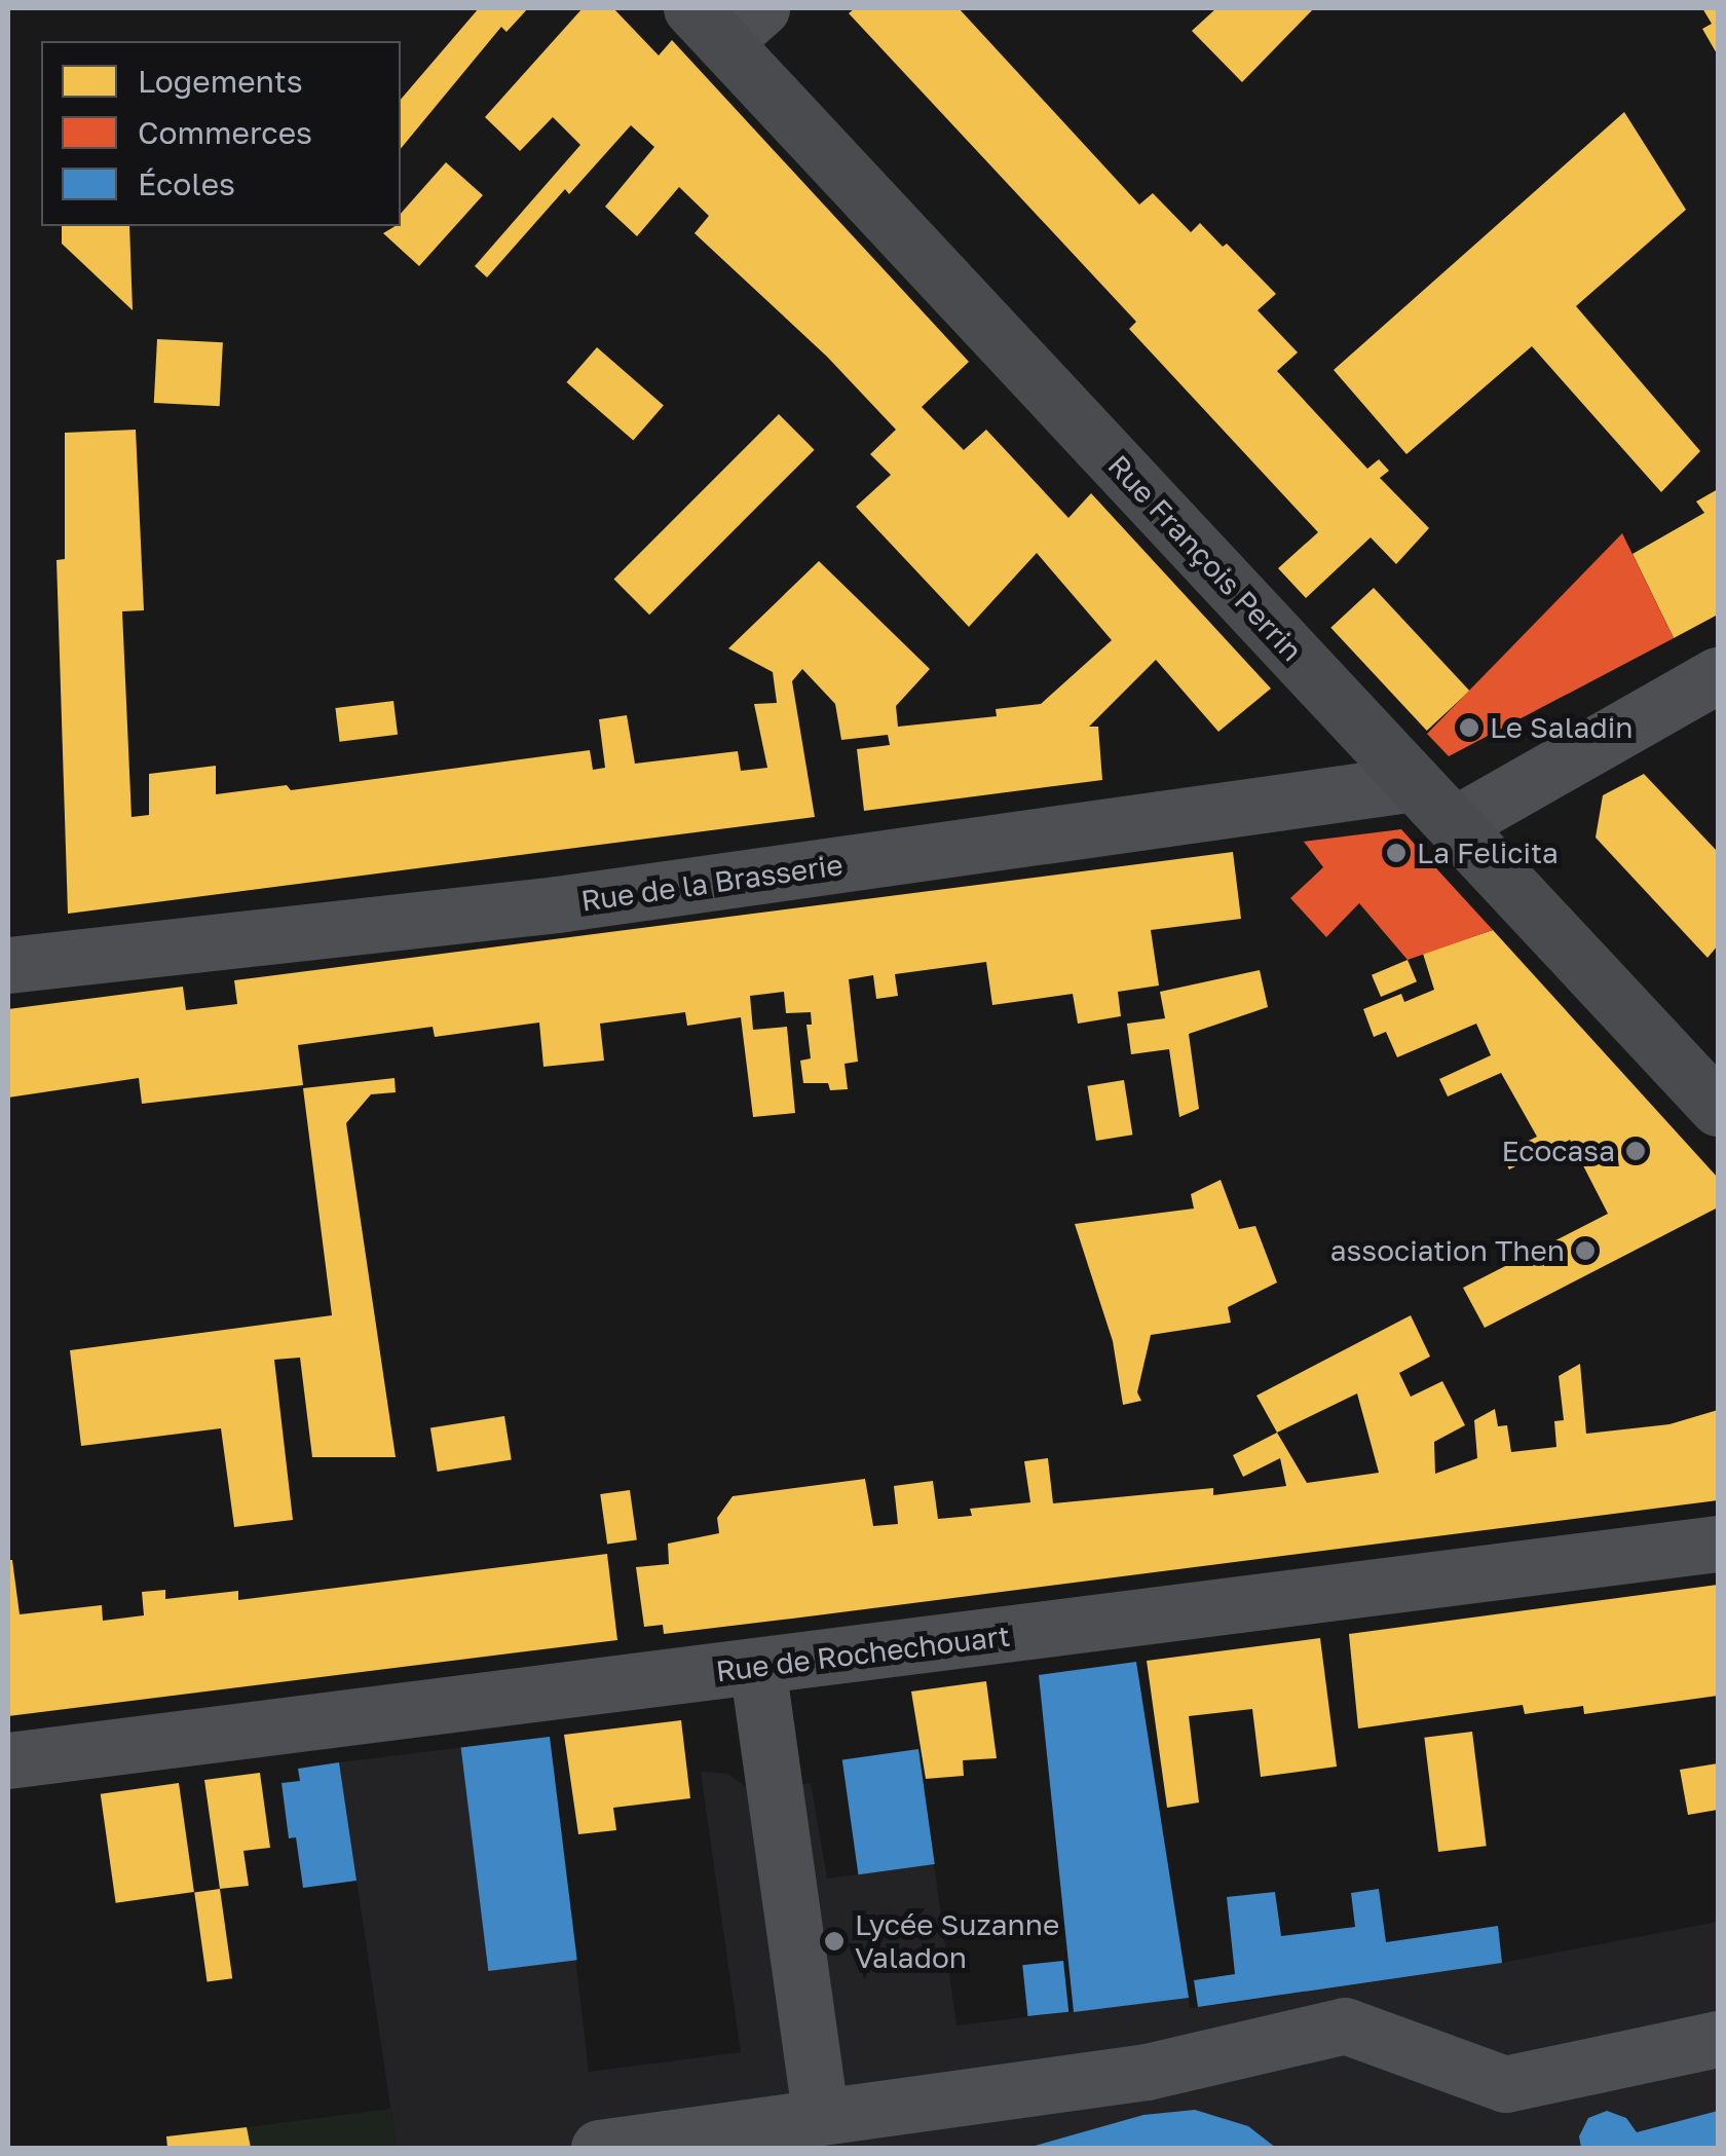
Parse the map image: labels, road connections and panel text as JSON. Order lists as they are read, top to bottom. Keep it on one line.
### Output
{"streets":{"main road":["Rue François Perrin"],"street":["Rue de la Brasserie","Rue de Rochechouart"]},"crossings":[["Rue François Perrin","Rue de la Brasserie"]],"places":["Le Saladin","La Felicita","Ecocasa","association Then","Lycée Suzanne Valadon"],"legend":["Logements","Commerces","Écoles"]}
